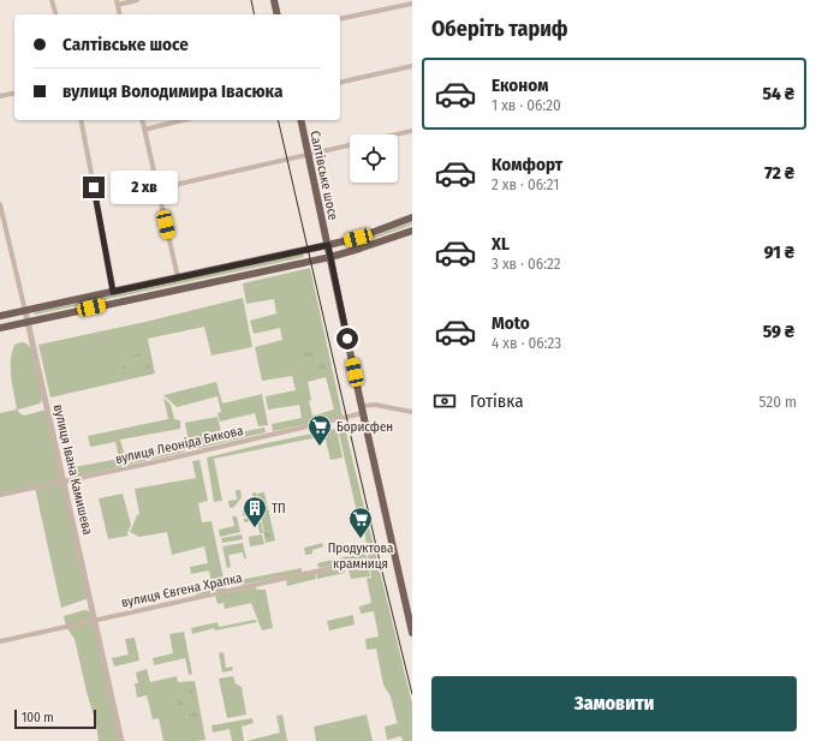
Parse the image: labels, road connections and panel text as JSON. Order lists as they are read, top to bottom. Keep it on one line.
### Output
{"streets":{"main road":["Салтівське шосе"],"street":["вулиця Леоніда Бикова","вулиця Івана Камишева","вулиця Євгена Храпка"]},"crossings":[["Салтівське шосе","вулиця Леоніда Бикова"],["вулиця Леоніда Бикова","вулиця Івана Камишева"],["вулиця Івана Камишева","вулиця Євгена Храпка"]],"places":{"supermarket":["Борисфен","Продуктова крамниця"],"building":["ТП"]},"scale_bar":"100 m","page":{"heading":"Оберіть тариф","banner":["Салтівське шосе","вулиця Володимира Івасюка"],"list":[{"name":"Економ","note":"1 хв · 06:20","value":"54 ₴"},{"name":"Комфорт","note":"2 хв · 06:21","value":"72 ₴"},{"name":"XL","note":"3 хв · 06:22","value":"91 ₴"},{"name":"Moto","note":"4 хв · 06:23","value":"59 ₴"}],"bubble":"2 хв","pay":["Готівка","520 m"],"buttons":"Замовити","scale":"100 m"}}
